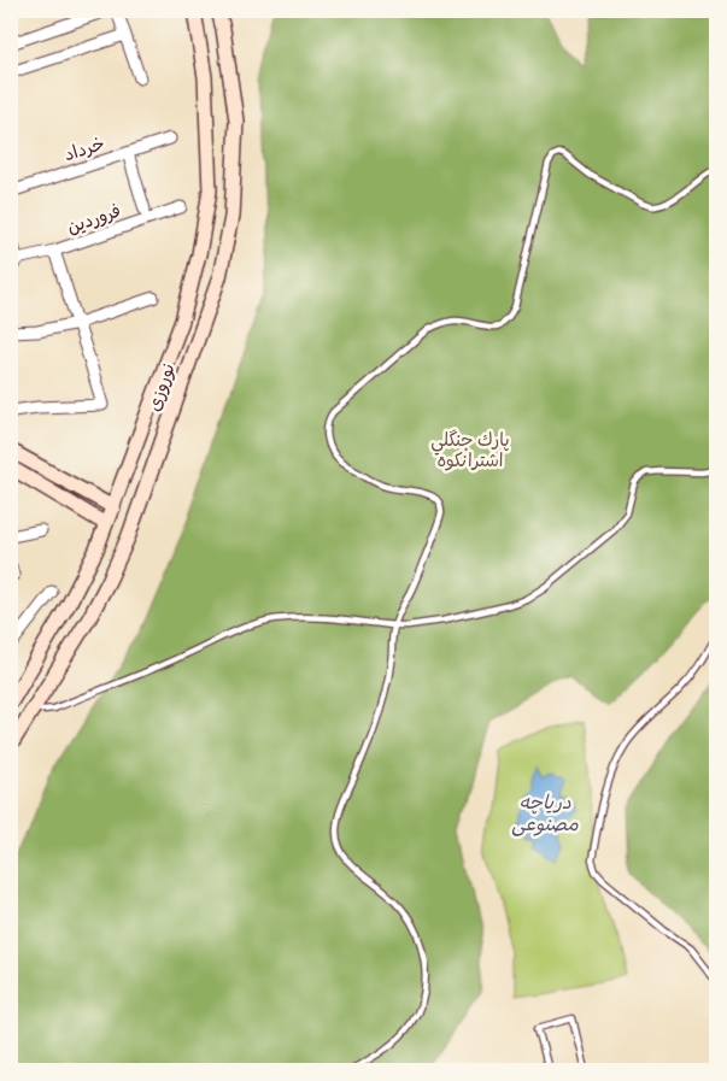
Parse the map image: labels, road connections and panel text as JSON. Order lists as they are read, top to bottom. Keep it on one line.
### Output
{"streets":{"street":["خرداد","فروردین","نوروزی"]},"water":["دریاچه مصنوعی"],"parks":["پارك جنگلي اشترانكوه"]}
